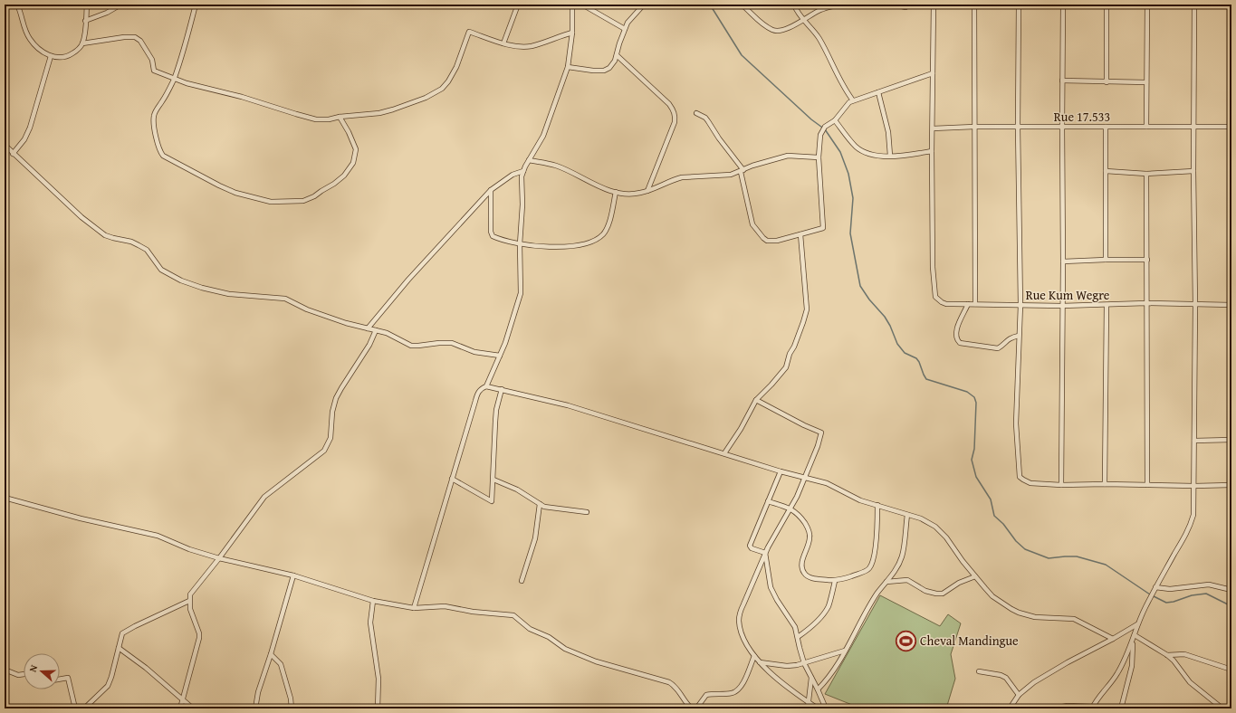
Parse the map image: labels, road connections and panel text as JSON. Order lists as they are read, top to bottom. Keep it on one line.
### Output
{"streets":{"street":["Rue 17.533","Rue Kum Wegre"]},"places":{"sports":["Cheval Mandingue"]},"north":"left"}
